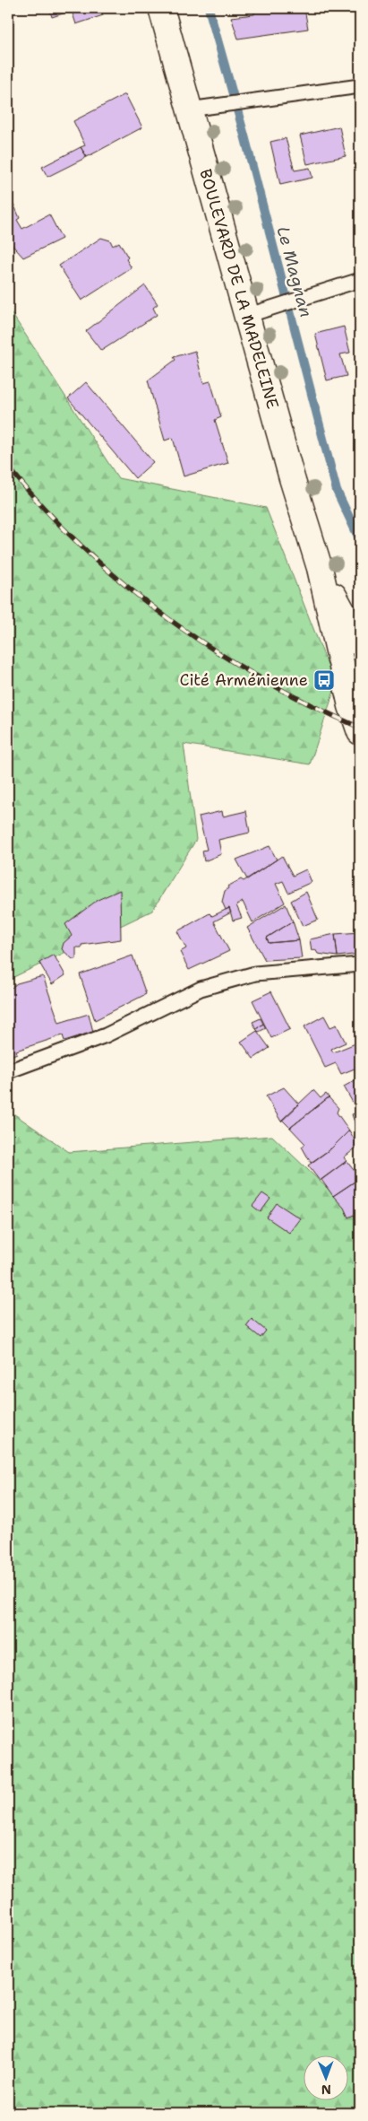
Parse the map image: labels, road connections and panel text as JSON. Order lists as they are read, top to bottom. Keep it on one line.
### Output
{"streets":{"street":["BOULEVARD DE LA MADELEINE"]},"water":["Le Magnan"],"places":{"bus stop":["Cité Arménienne"]},"north":"bottom"}
